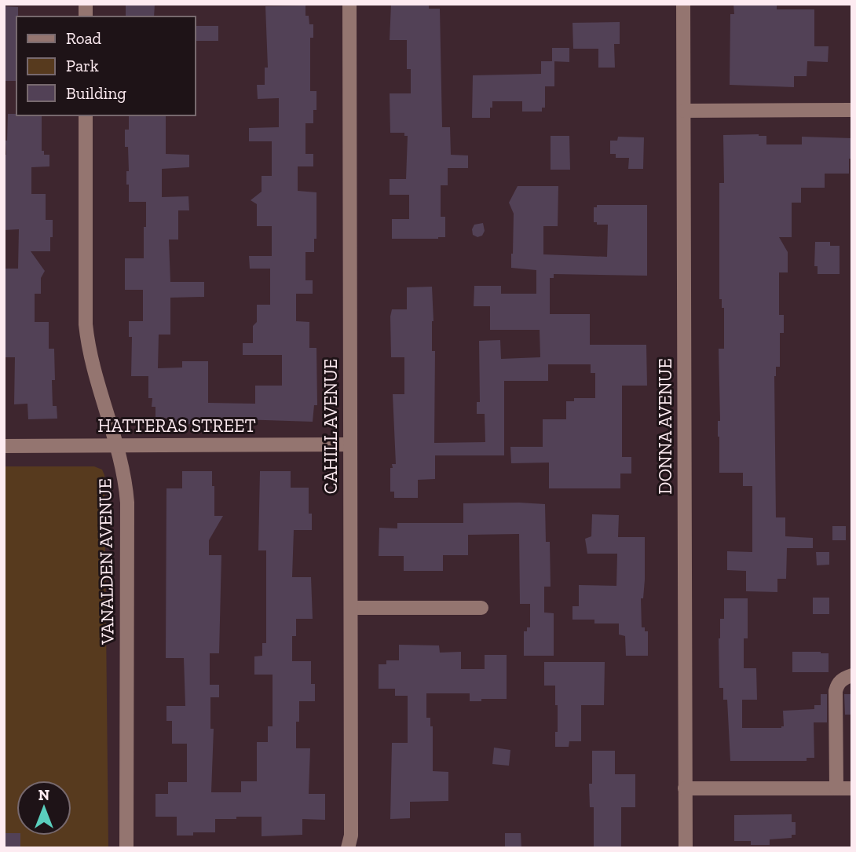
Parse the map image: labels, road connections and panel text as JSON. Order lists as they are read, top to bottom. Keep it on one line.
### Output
{"streets":{"street":["HATTERAS STREET","CAHILL AVENUE","DONNA AVENUE","VANALDEN AVENUE"]},"crossings":[["HATTERAS STREET","CAHILL AVENUE"],["HATTERAS STREET","VANALDEN AVENUE"]],"legend":["Road","Park","Building"],"north":"top"}
